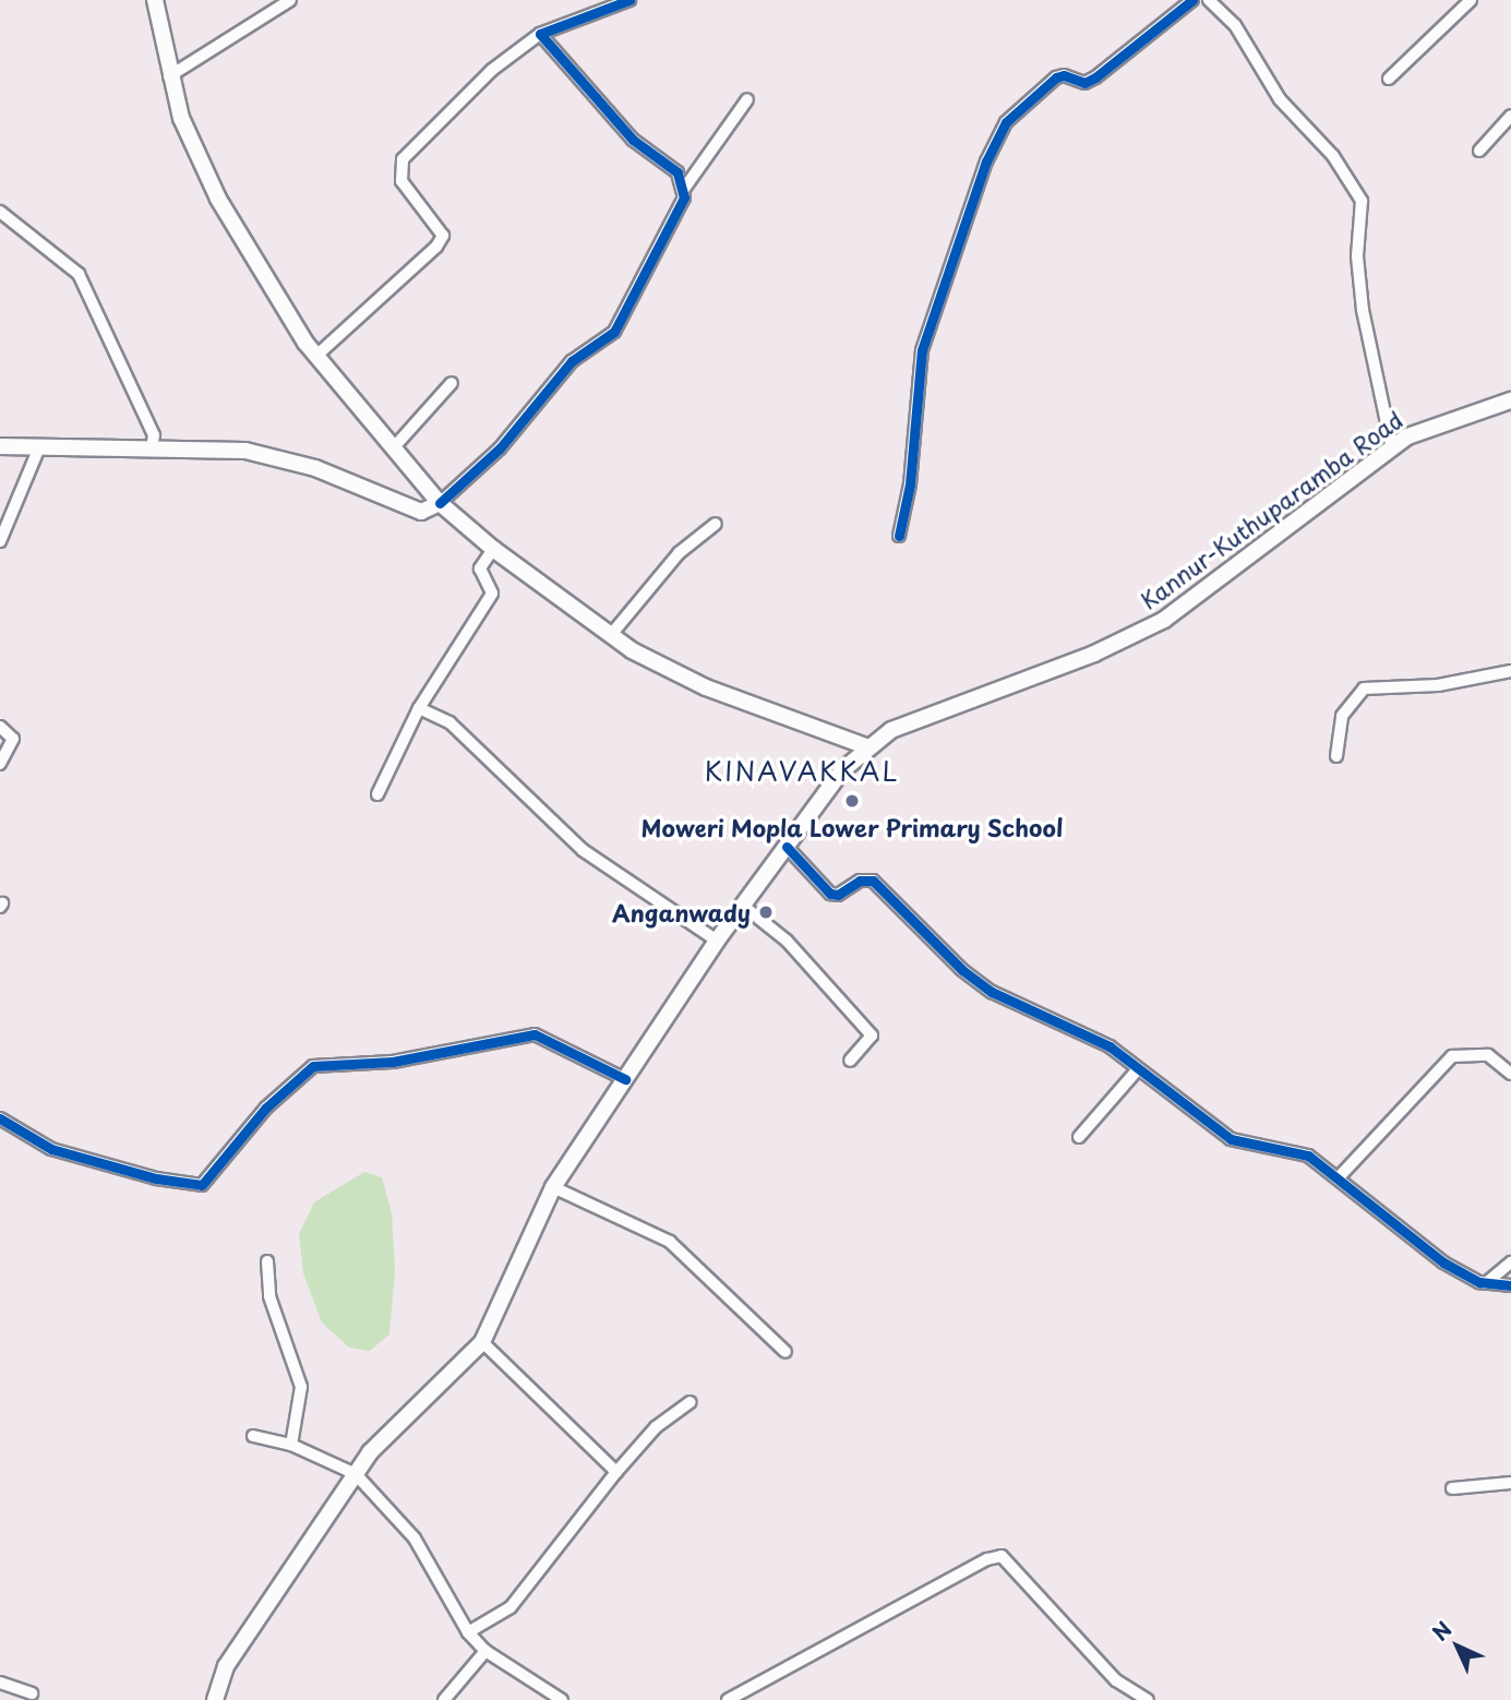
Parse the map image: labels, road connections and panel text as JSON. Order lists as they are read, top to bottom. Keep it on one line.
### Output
{"streets":{"main road":["Kannur-Kuthuparamba Road"]},"districts":["KINAVAKKAL"],"places":["Moweri Mopla Lower Primary School","Anganwady"],"north":"top left"}
